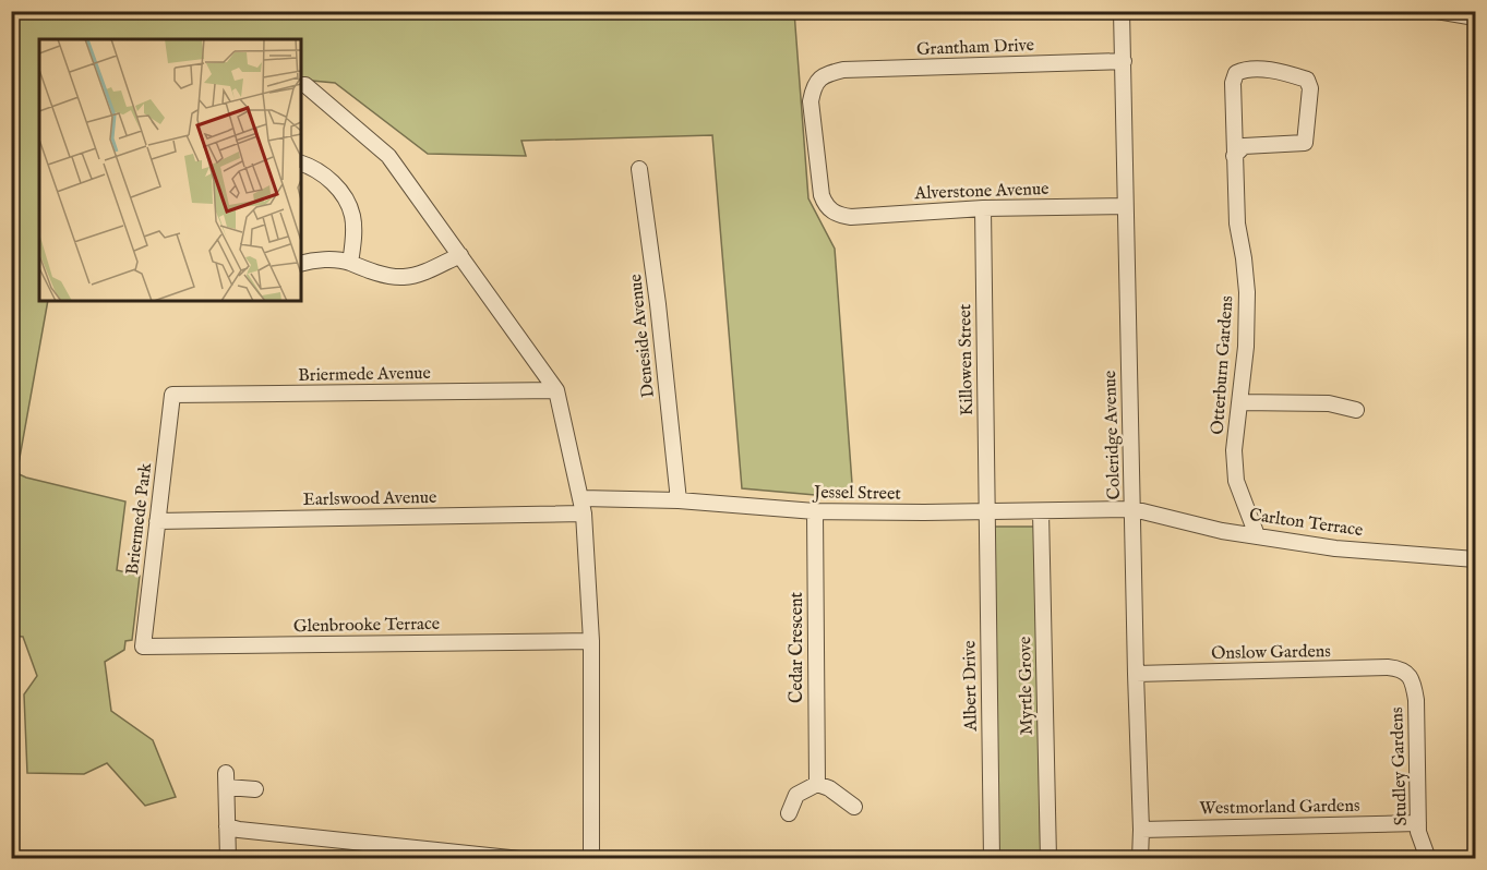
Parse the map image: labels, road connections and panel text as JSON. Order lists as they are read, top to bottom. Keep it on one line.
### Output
{"streets":{"street":["Grantham Drive","Alverstone Avenue","Deneside Avenue","Killowen Street","Otterburn Gardens","Briermede Avenue","Coleridge Avenue","Jessel Street","Earlswood Avenue","Briermede Park","Carlton Terrace","Glenbrooke Terrace","Cedar Crescent","Onslow Gardens","Albert Drive","Myrtle Grove","Studley Gardens","Westmorland Gardens"]},"crossings":[["Grantham Drive","Alverstone Avenue"],["Grantham Drive","Coleridge Avenue"],["Alverstone Avenue","Killowen Street"],["Alverstone Avenue","Coleridge Avenue"],["Deneside Avenue","Jessel Street"],["Killowen Street","Jessel Street"],["Killowen Street","Albert Drive"],["Otterburn Gardens","Carlton Terrace"],["Briermede Avenue","Briermede Park"],["Coleridge Avenue","Jessel Street"],["Coleridge Avenue","Carlton Terrace"],["Coleridge Avenue","Onslow Gardens"],["Coleridge Avenue","Westmorland Gardens"],["Jessel Street","Earlswood Avenue"],["Jessel Street","Carlton Terrace"],["Jessel Street","Cedar Crescent"],["Jessel Street","Albert Drive"],["Jessel Street","Myrtle Grove"],["Earlswood Avenue","Briermede Park"],["Briermede Park","Glenbrooke Terrace"],["Onslow Gardens","Studley Gardens"],["Studley Gardens","Westmorland Gardens"]]}
